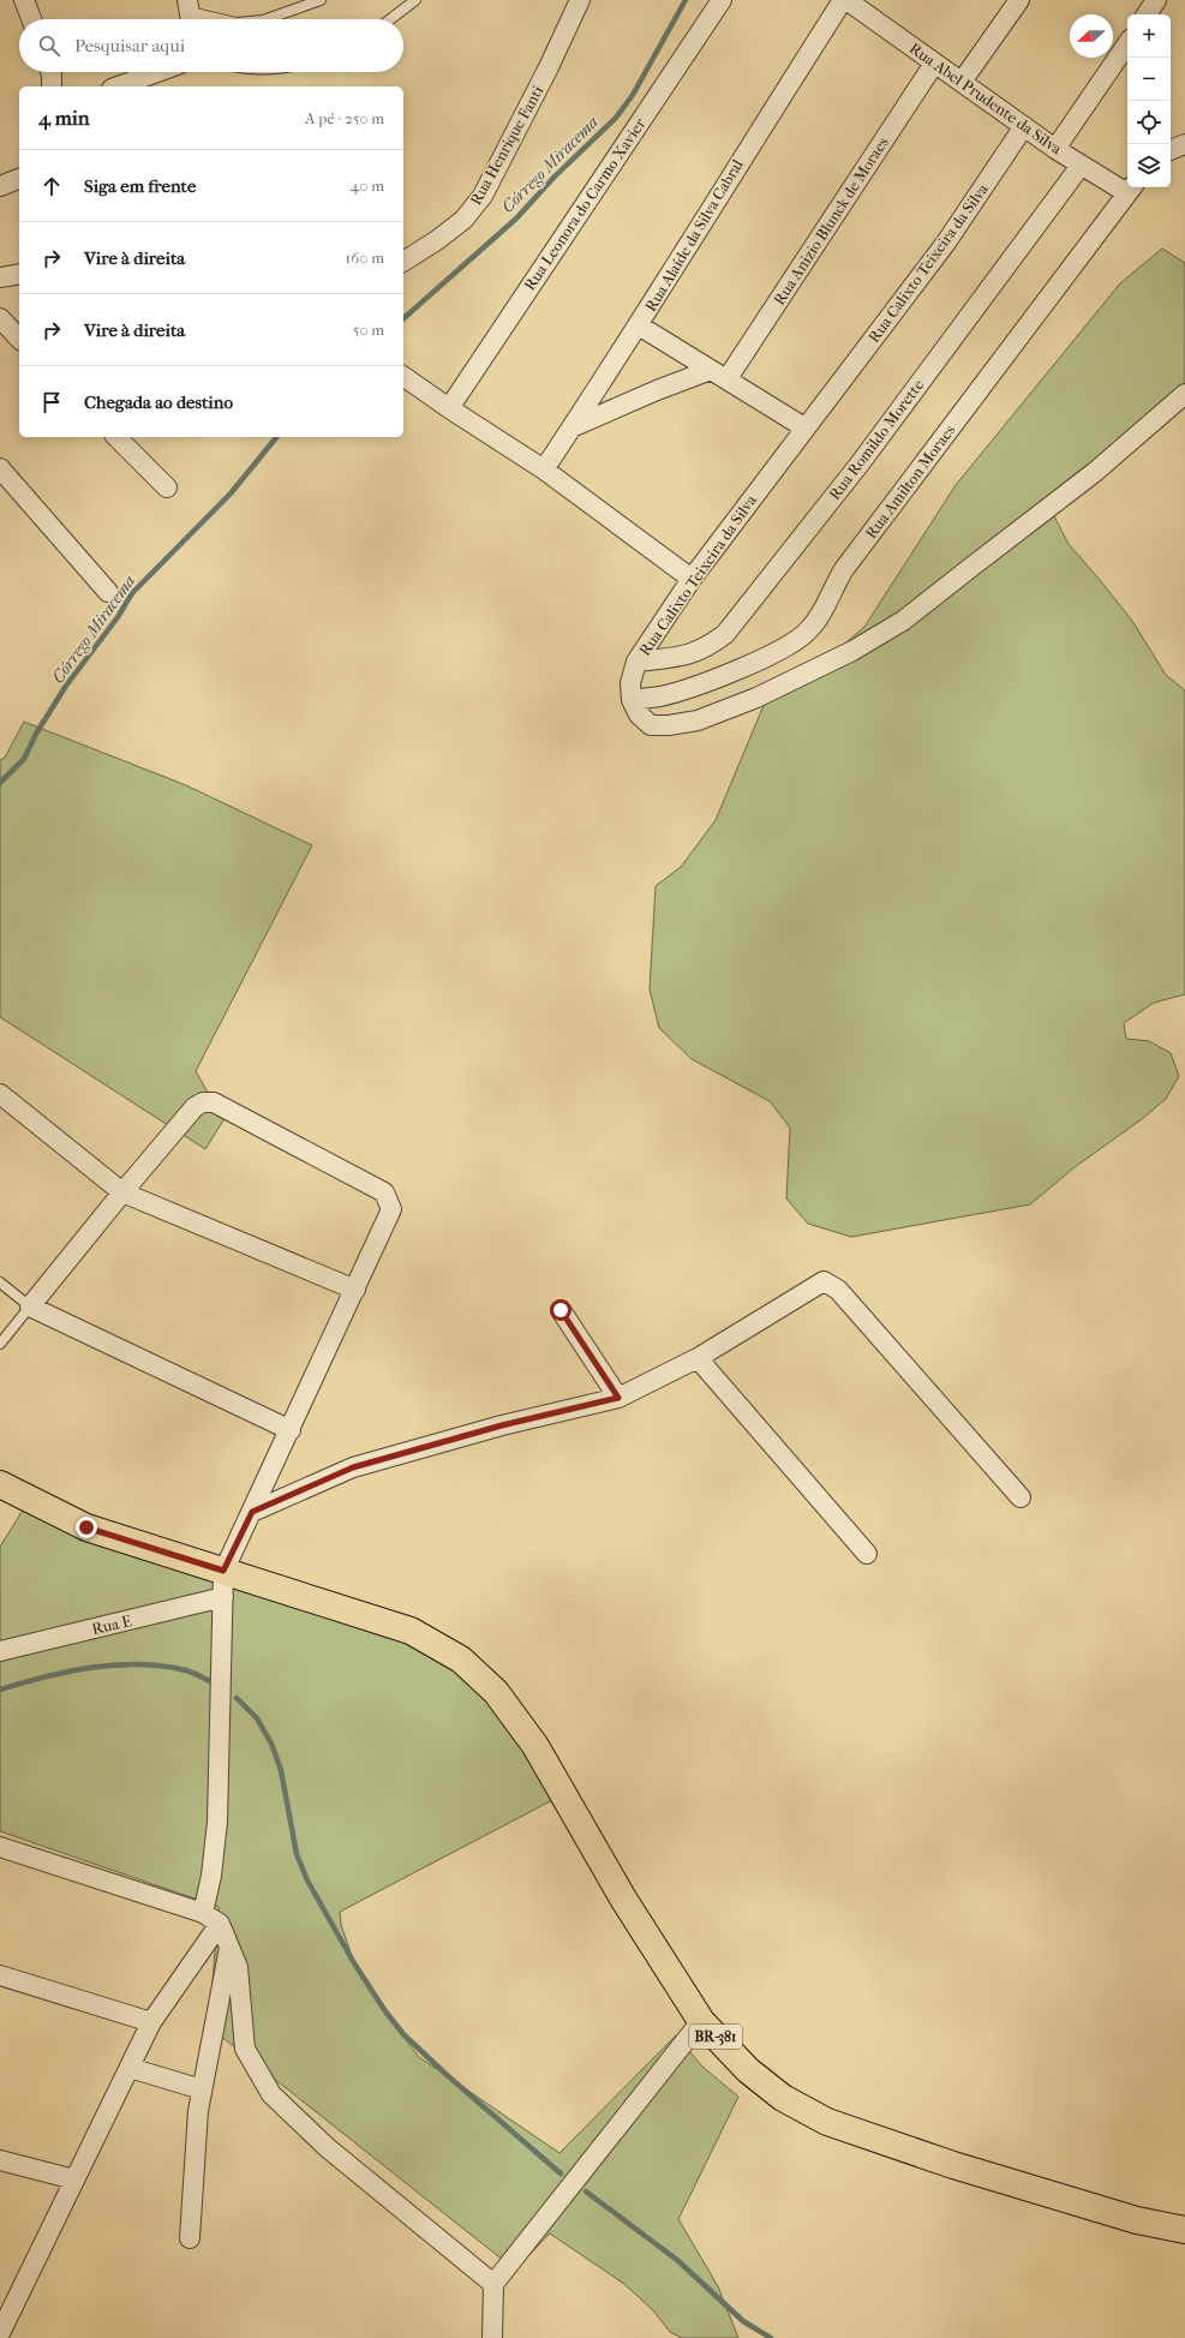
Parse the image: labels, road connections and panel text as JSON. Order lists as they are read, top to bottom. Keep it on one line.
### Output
{"streets":{"main road":["BR-381"],"street":["Rua Abel Prudente da Silva","Rua Henrique Fanti","Rua Leonora do Carmo Xavier","Rua Anizio Blunck de Moraes","Rua Alaíde da Silva Cabral","Rua Calixto Teixeira da Silva","Rua Romildo Morette","Rua Amilton Moraes","Rua E"]},"crossings":[["Rua Abel Prudente da Silva","Rua Anizio Blunck de Moraes"],["Rua Abel Prudente da Silva","Rua Alaíde da Silva Cabral"],["Rua Abel Prudente da Silva","Rua Calixto Teixeira da Silva"],["Rua Abel Prudente da Silva","Rua Romildo Morette"],["Rua Abel Prudente da Silva","Rua Amilton Moraes"],["Rua Calixto Teixeira da Silva","Rua Romildo Morette"],["Rua Calixto Teixeira da Silva","Rua Amilton Moraes"]],"water":["Córrego Miracema"],"north":"left","page":{"map_buttons":["+","−"],"search":"Pesquisar aqui","heading":["4 min","A pé · 250 m"],"list":[["Siga em frente","40 m"],["Vire à direita","160 m"],["Vire à direita","50 m"],"Chegada ao destino"]}}
